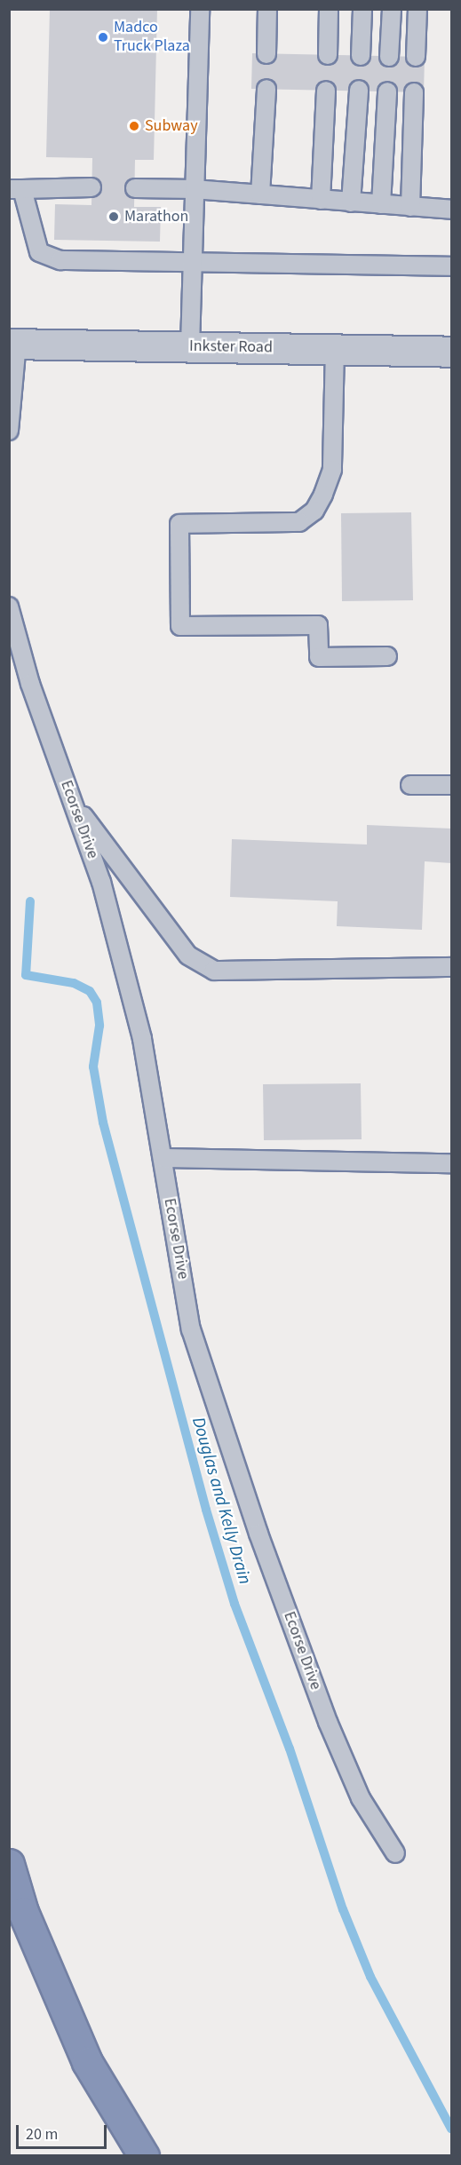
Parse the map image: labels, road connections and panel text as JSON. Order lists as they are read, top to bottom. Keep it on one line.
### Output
{"streets":{"street":["Inkster Road"],"lane":["Ecorse Drive"]},"water":["Douglas and Kelly Drain"],"places":["Madco Truck Plaza","Subway","Marathon"],"scale_bar":"20 m"}
